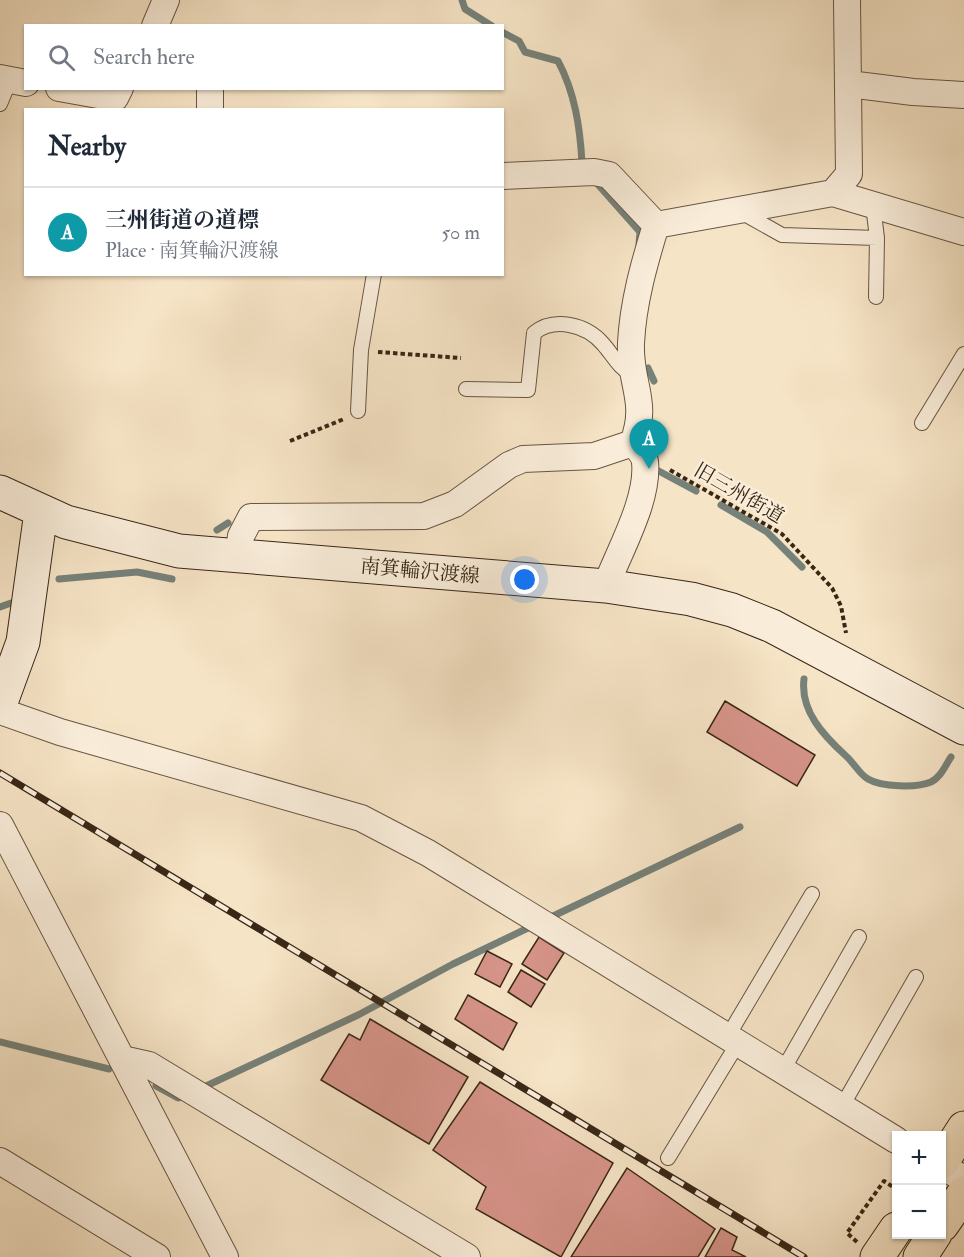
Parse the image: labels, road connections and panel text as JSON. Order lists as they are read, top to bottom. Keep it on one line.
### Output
{"streets":{"main road":["南箕輪沢渡線"],"path":["旧三州街道"]},"crossings":[["旧三州街道","南箕輪沢渡線"]],"page":{"search":"Search here","heading":"Nearby","list":[{"mark":"A","name":"三州街道の道標","note":"Place · 南箕輪沢渡線","value":"50 m"}],"pins":"A","map_buttons":["+","−"]}}
